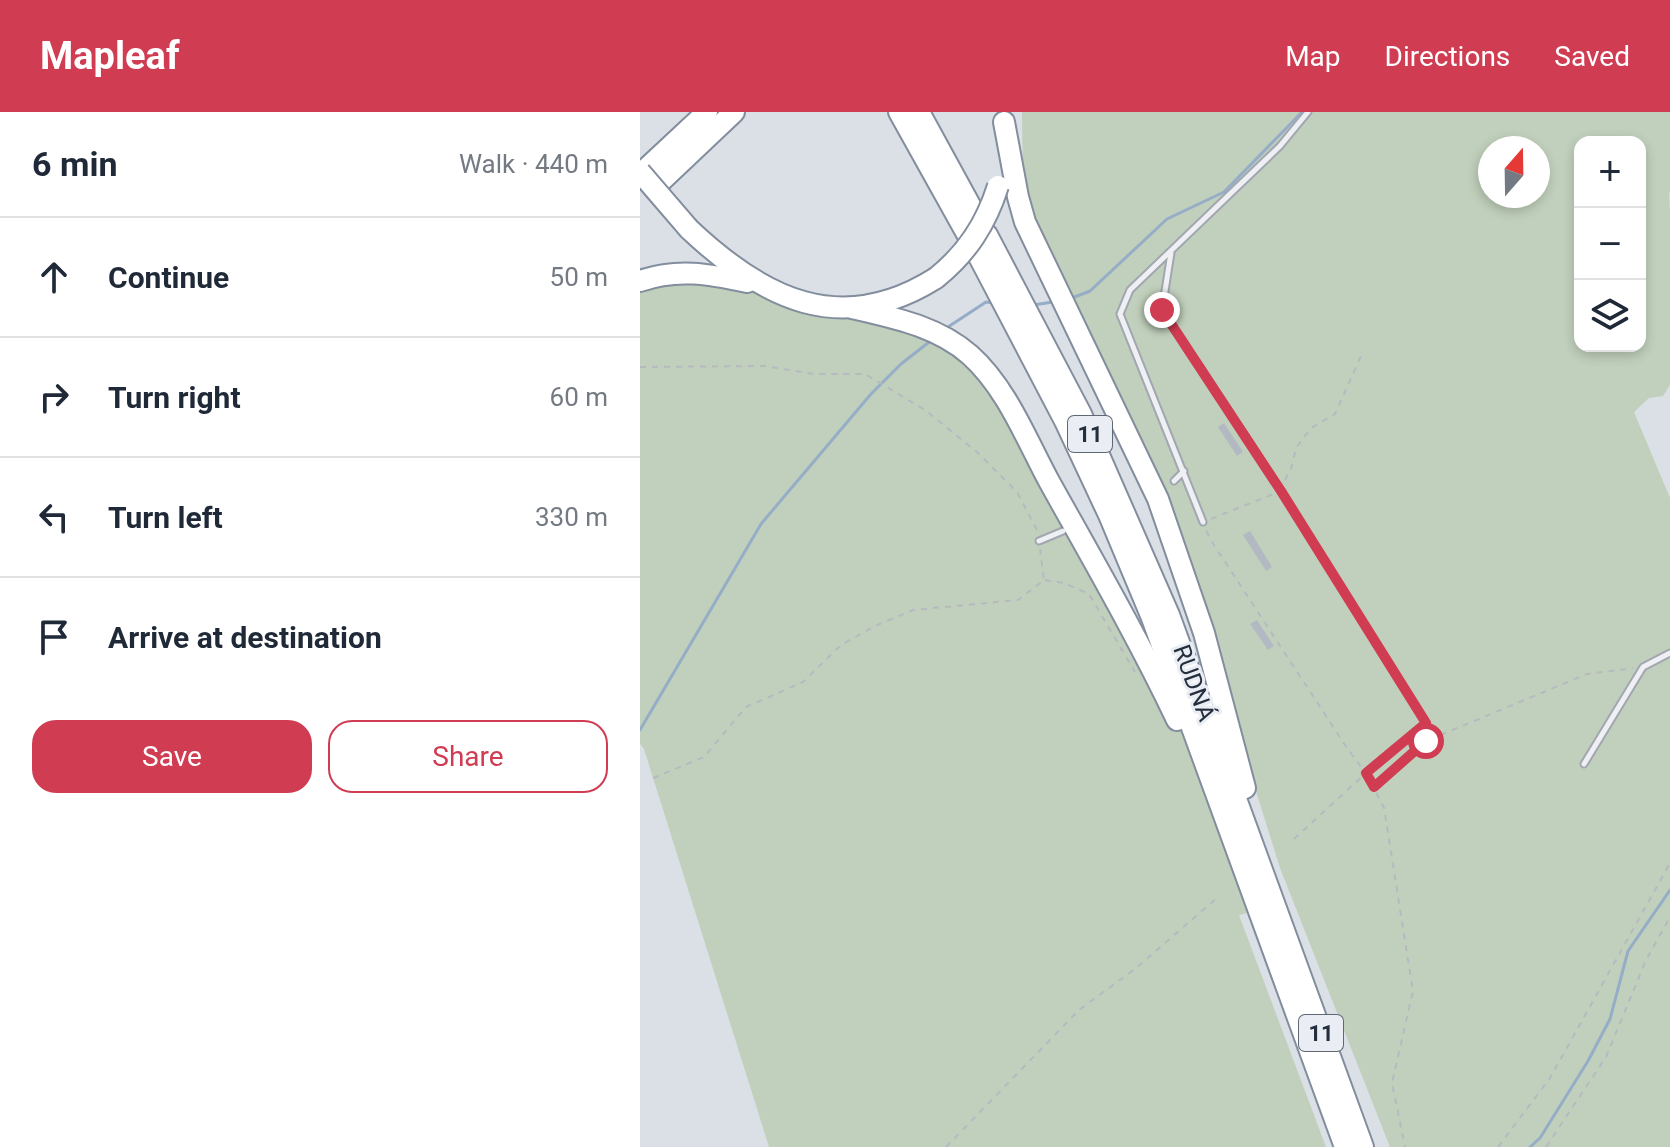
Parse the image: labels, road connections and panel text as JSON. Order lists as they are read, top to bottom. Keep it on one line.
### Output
{"streets":{"highway":["11","RUDNÁ"]},"north":"top","page":{"header":"Mapleaf","nav":["Map","Directions","Saved"],"heading":["6 min","Walk · 440 m"],"map_buttons":["+","−"],"list":[["Continue","50 m"],["Turn right","60 m"],["Turn left","330 m"],"Arrive at destination"],"buttons":["Save","Share"]}}
